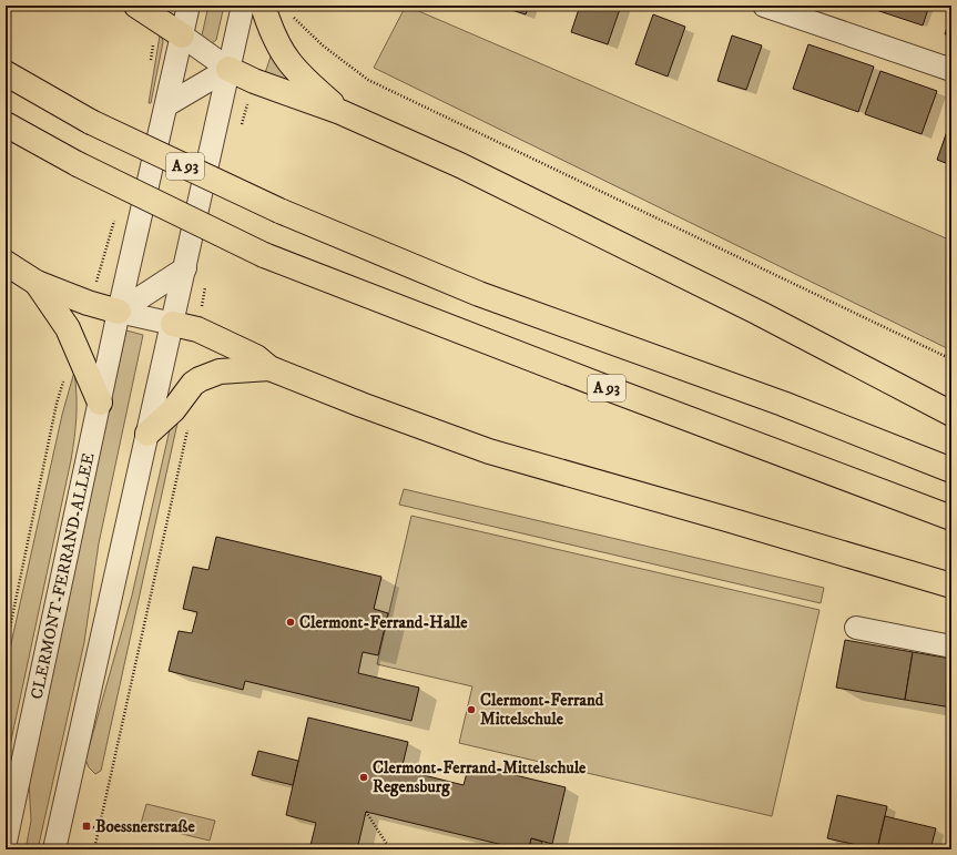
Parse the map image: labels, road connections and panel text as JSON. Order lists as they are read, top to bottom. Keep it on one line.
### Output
{"streets":{"highway":["A 93"],"street":["CLERMONT-FERRAND-ALLEE"]},"places":{"other":["Clermont-Ferrand-Halle","Clermont-Ferrand Mittelschule","Clermont-Ferrand-Mittelschule Regensburg"],"transit":["Boessnerstraße"]}}
